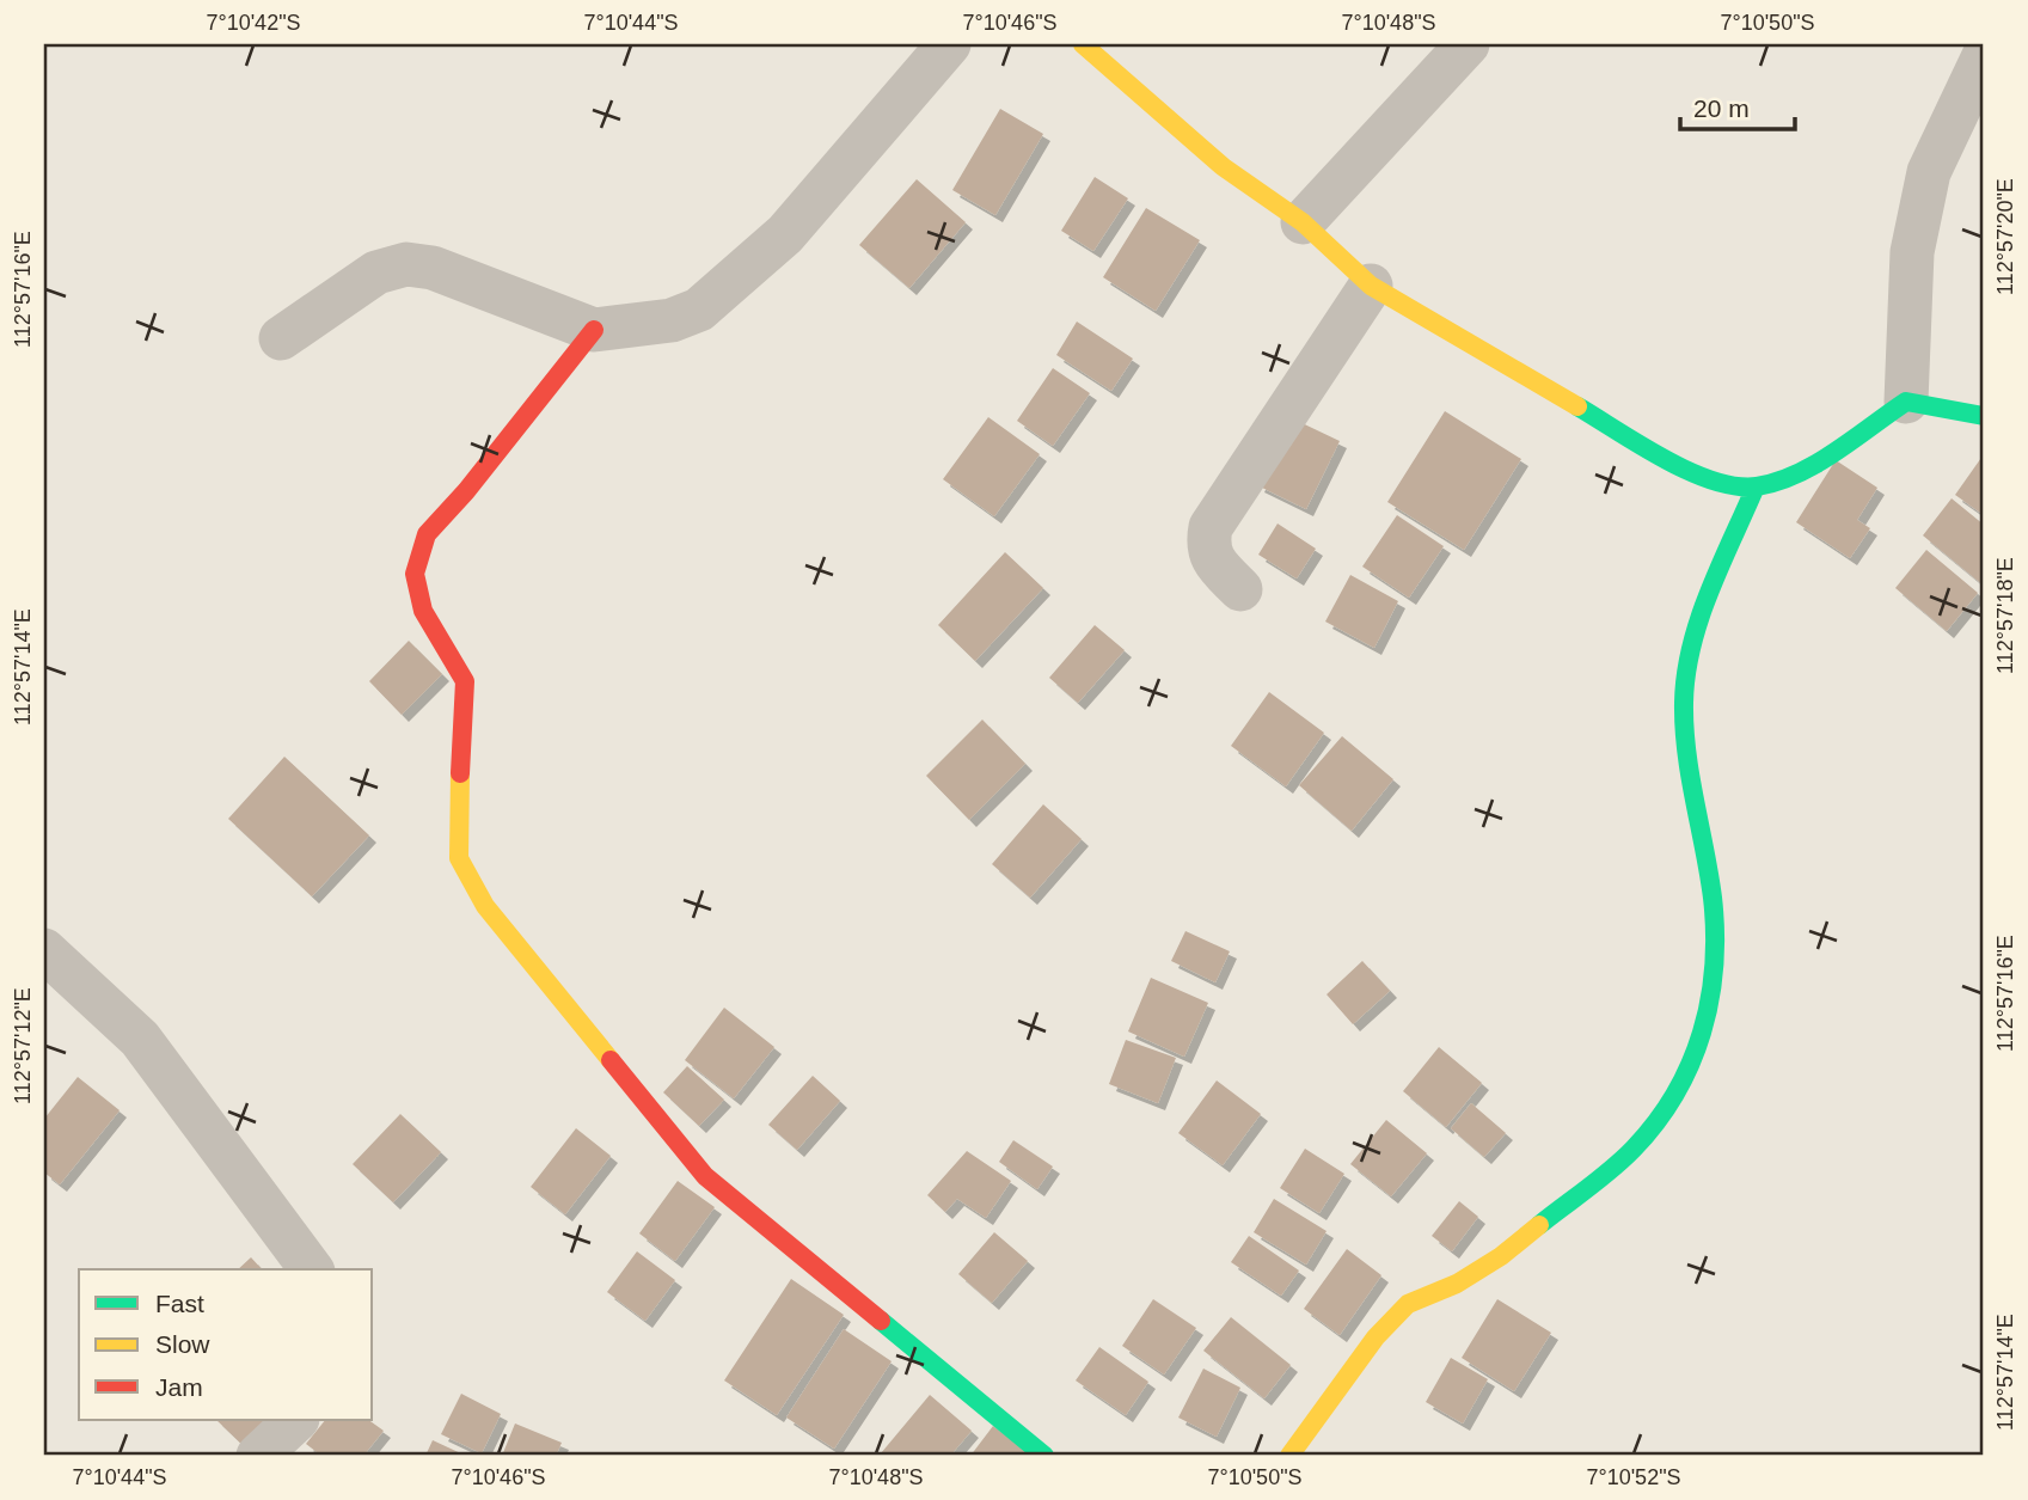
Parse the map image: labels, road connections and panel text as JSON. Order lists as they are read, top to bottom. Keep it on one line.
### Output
{"legend":["Fast","Slow","Jam"],"scale_bar":"20 m","coordinates":["7°10'42\"S","7°10'44\"S","7°10'46\"S","7°10'48\"S","7°10'50\"S","112°57'20\"E","112°57'16\"E","112°57'18\"E","112°57'14\"E","112°57'12\"E","7°10'52\"S"]}
